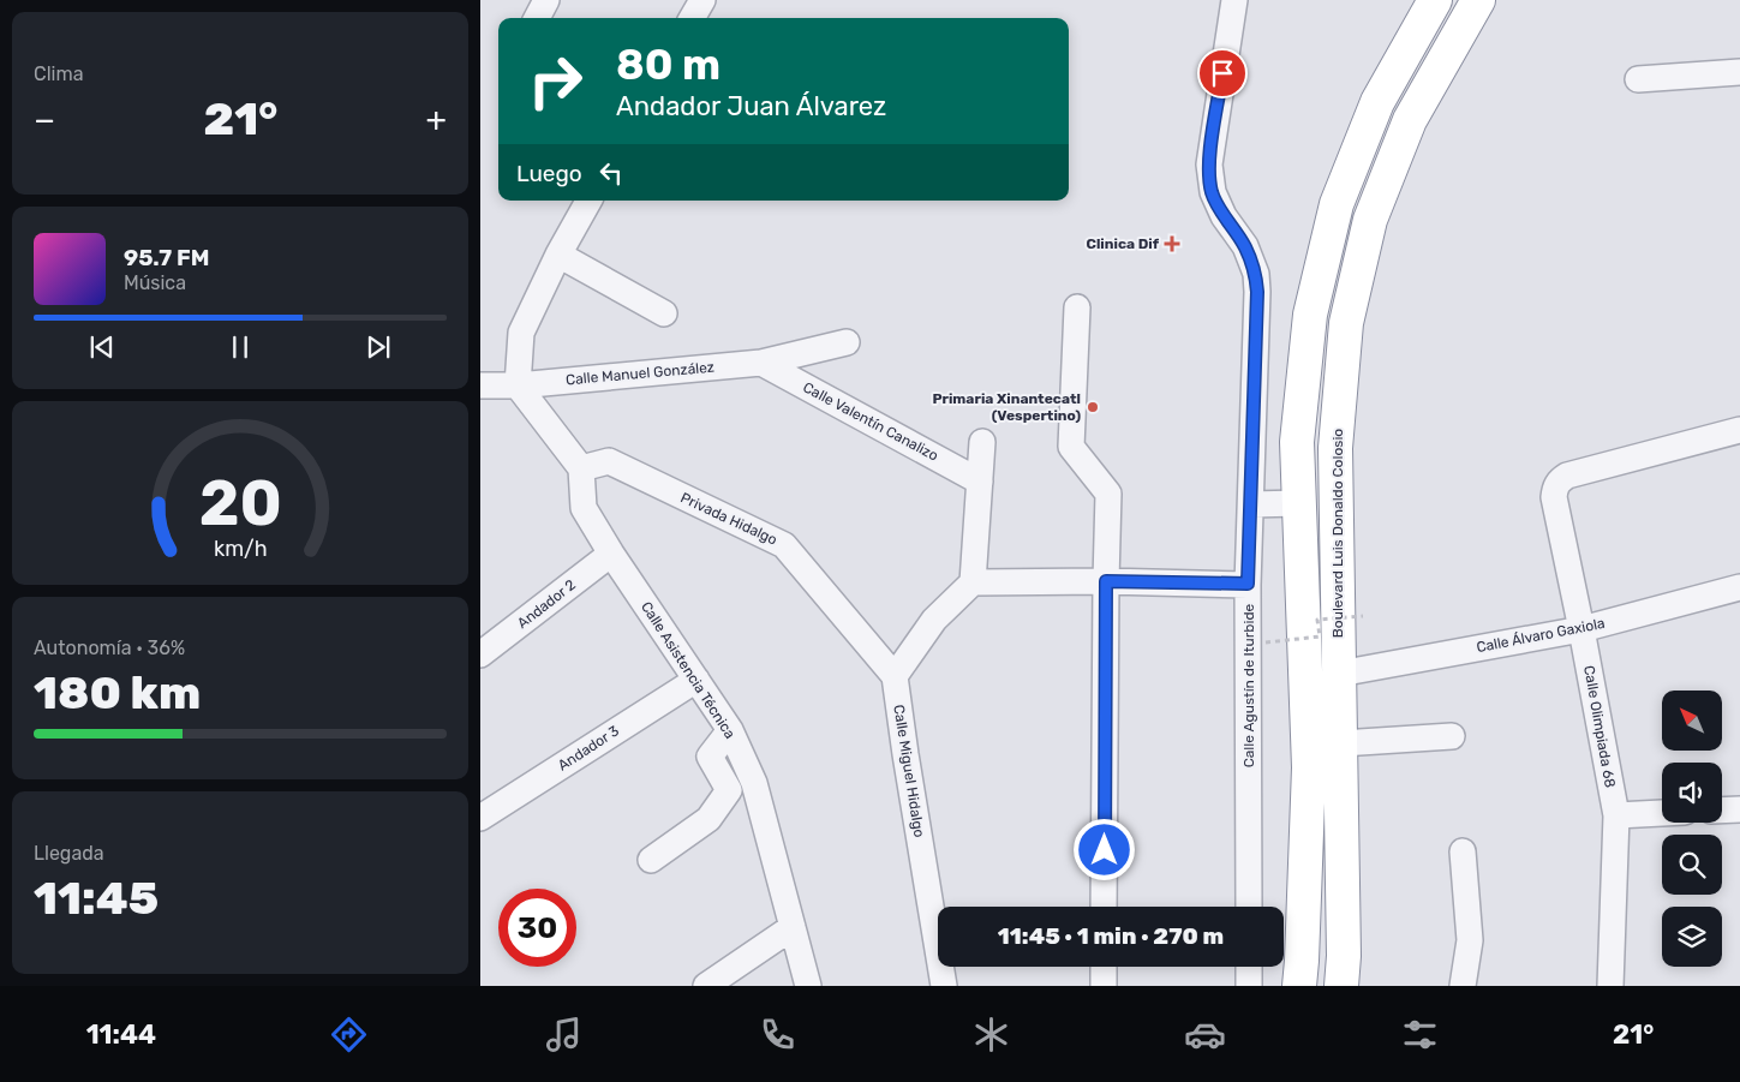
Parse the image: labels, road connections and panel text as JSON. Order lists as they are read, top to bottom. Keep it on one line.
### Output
{"streets":{"highway":["Boulevard Luis Donaldo Colosio"],"street":["Calle Manuel González","Calle Valentín Canalizo","Privada Hidalgo","Andador 2","Calle Álvaro Gaxiola","Calle Asistencia Técnica","Calle Agustín de Iturbide","Calle Olimpiada 68","Andador 3","Calle Miguel Hidalgo"]},"crossings":[["Calle Manuel González","Calle Valentín Canalizo"],["Privada Hidalgo","Calle Asistencia Técnica"],["Privada Hidalgo","Calle Miguel Hidalgo"],["Boulevard Luis Donaldo Colosio","Calle Álvaro Gaxiola"],["Andador 2","Calle Asistencia Técnica"],["Calle Álvaro Gaxiola","Calle Olimpiada 68"],["Calle Asistencia Técnica","Andador 3"]],"places":{"health":["Clinica Dif"],"other":["Primaria Xinantecatl (Vespertino)"]},"north":"top left","page":{"tile":["Clima",["Autonomía · 36%","180 km"],["Llegada","11:45"]],"turn":["80 m","Andador Juan Álvarez"],"heat":["−","21°","+"],"then":"Luego","song":["95.7 FM","Música"],"limit":"30","trip":"11:45 · 1 min · 270 m","tabs":["11:44","21°"],"gauge":["20","km/h"]}}
